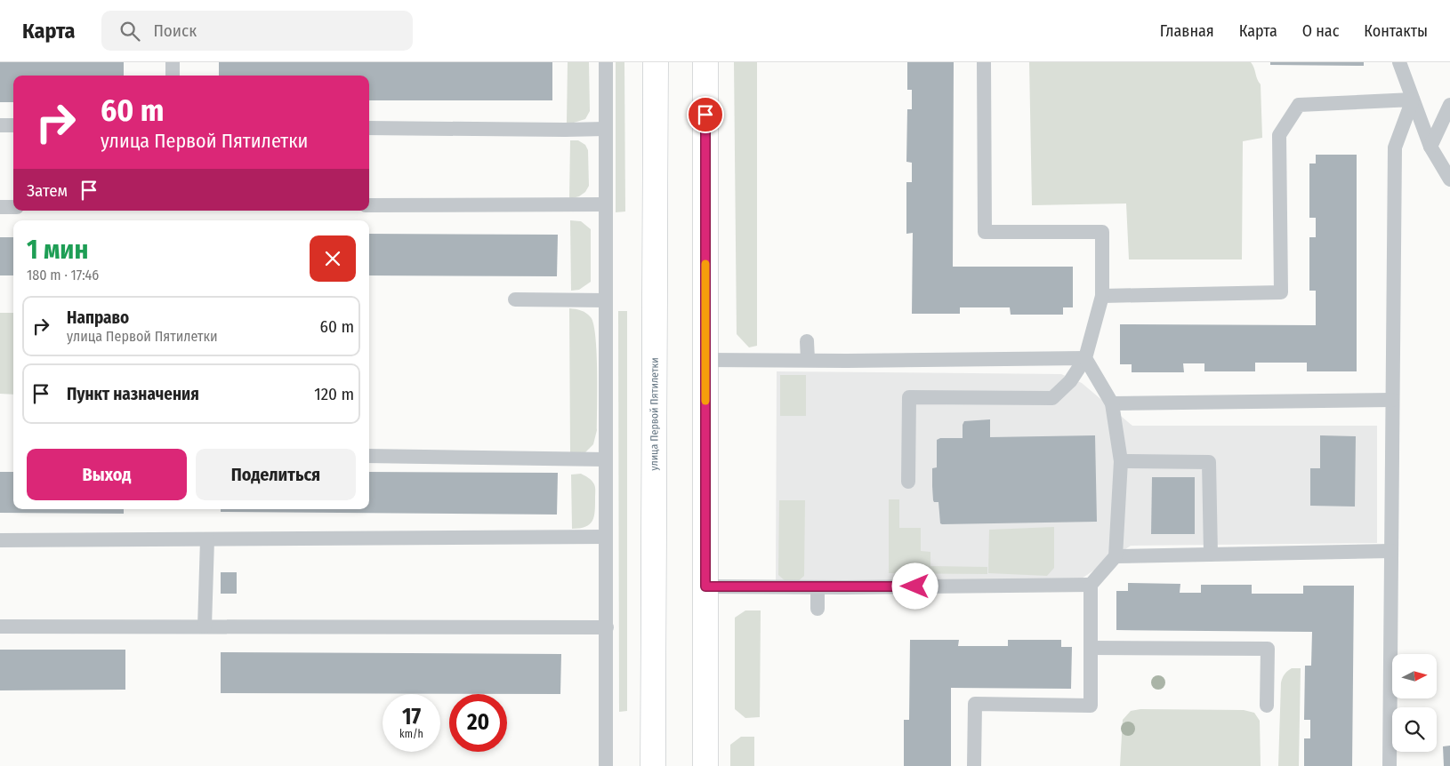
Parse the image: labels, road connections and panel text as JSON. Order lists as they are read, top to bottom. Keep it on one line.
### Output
{"streets":{"main road":["улица Первой Пятилетки"]},"north":"right","page":{"header":"Карта","search":"Поиск","nav":["Главная","Карта","О нас","Контакты"],"turn":["60 m","улица Первой Пятилетки"],"then":"Затем","heading":["1 мин","180 m · 17:46"],"list":[{"name":"Направо","note":"улица Первой Пятилетки","value":"60 m"},{"name":"Пункт назначения","value":"120 m"}],"buttons":["Выход","Поделиться"],"speed":"17 km/h","limit":"20"}}
